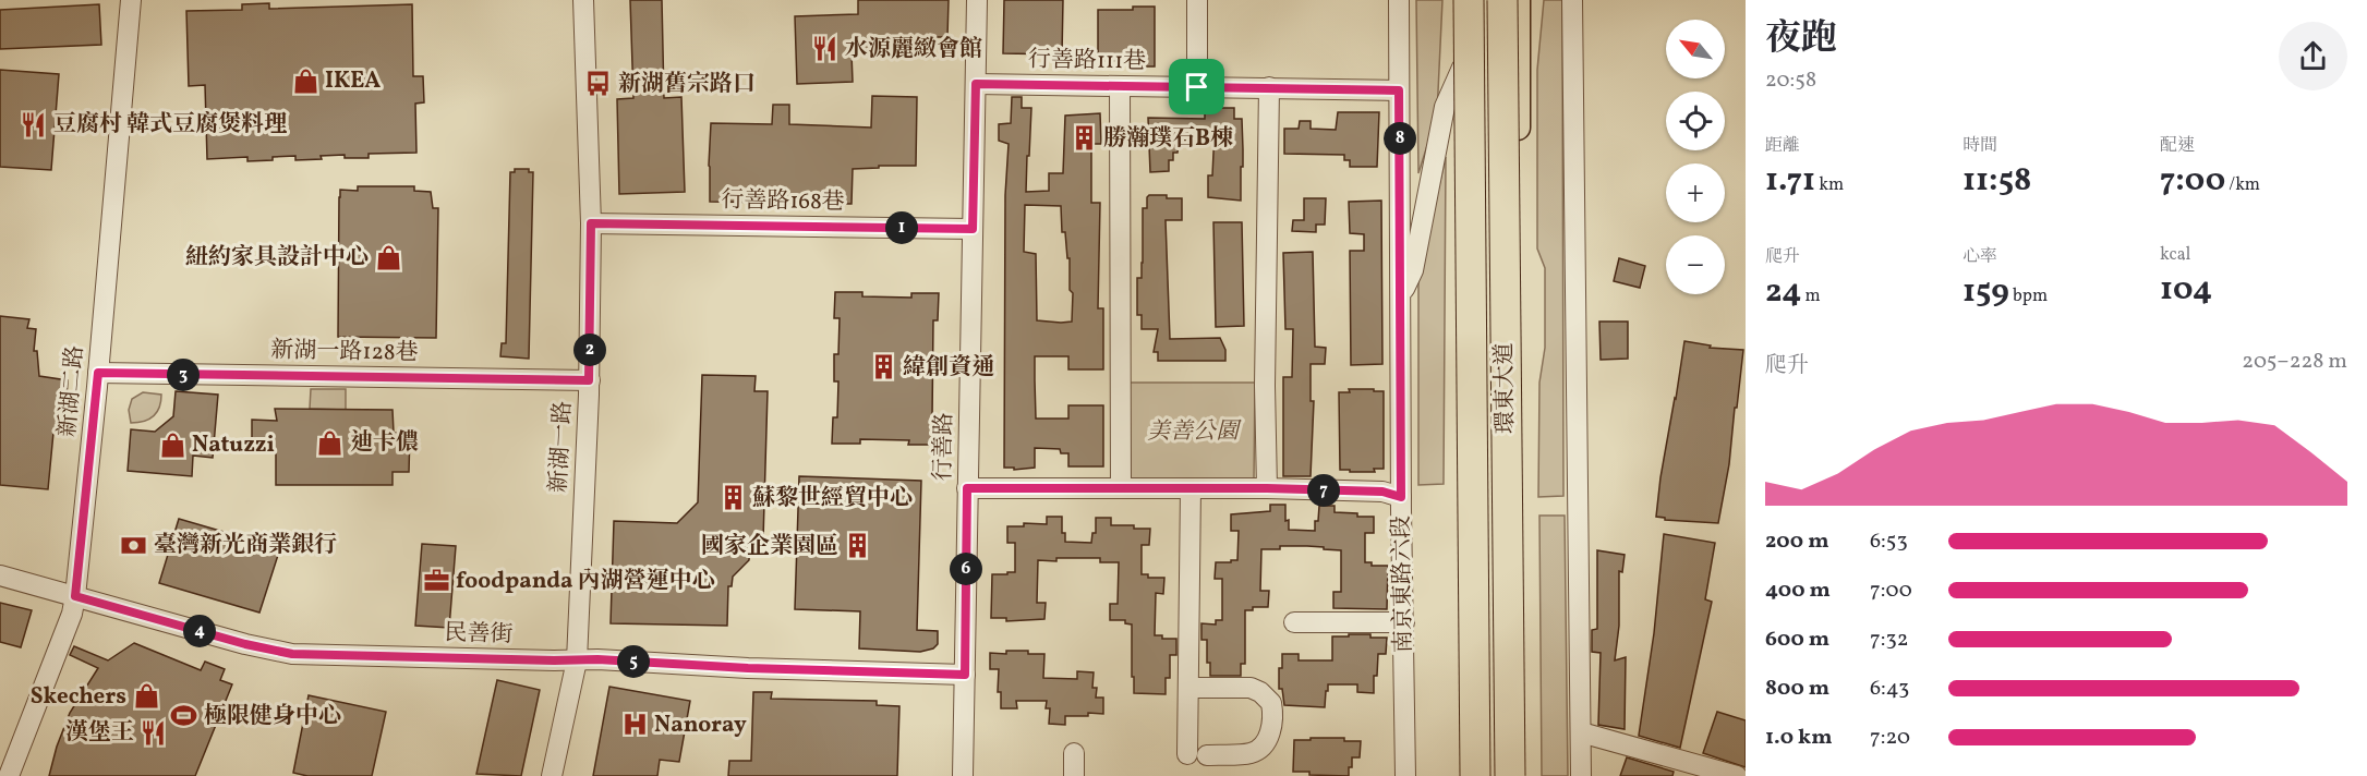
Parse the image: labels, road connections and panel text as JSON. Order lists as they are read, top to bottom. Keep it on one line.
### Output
{"streets":{"highway":["環東大道"],"street":["行善路111巷","行善路168巷","新湖一路128巷","新湖二路","新湖一路","行善路","南京東路六段","民善街"]},"crossings":[["行善路111巷","行善路"],["行善路111巷","南京東路六段"],["行善路168巷","新湖一路"],["行善路168巷","行善路"],["新湖一路128巷","新湖二路"],["新湖一路128巷","新湖一路"],["新湖二路","民善街"],["新湖一路","民善街"],["行善路","民善街"]],"parks":["美善公園"],"places":{"restaurant":["水源麗緻會館","豆腐村 韓式豆腐煲料理","漢堡王"],"shop":["IKEA","紐約家具設計中心","迪卡儂","Natuzzi","Skechers"],"bus stop":["新湖舊宗路口"],"building":["勝瀚璞石B棟","緯創資通","蘇黎世經貿中心","國家企業園區"],"bank":["臺灣新光商業銀行"],"office":["foodpanda 內湖營運中心"],"sports":["極限健身中心"],"hospital":["Nanoray"]},"north":"top left","page":{"heading":["夜跑","20:58"],"map_buttons":["+","−"],"stats":[["距離","1.71 km"],["時間","11:58"],["配速","7:00 /km"],["爬升","24 m"],["心率","159 bpm"],["kcal","104"]],"pins":["8","1","2","3","7","6","4","5"],"chart":["爬升","205–228 m"],"list":[{"name":"200 m","note":"6:53"},{"name":"400 m","note":"7:00"},{"name":"600 m","note":"7:32"},{"name":"800 m","note":"6:43"},{"name":"1.0 km","note":"7:20"}]}}
